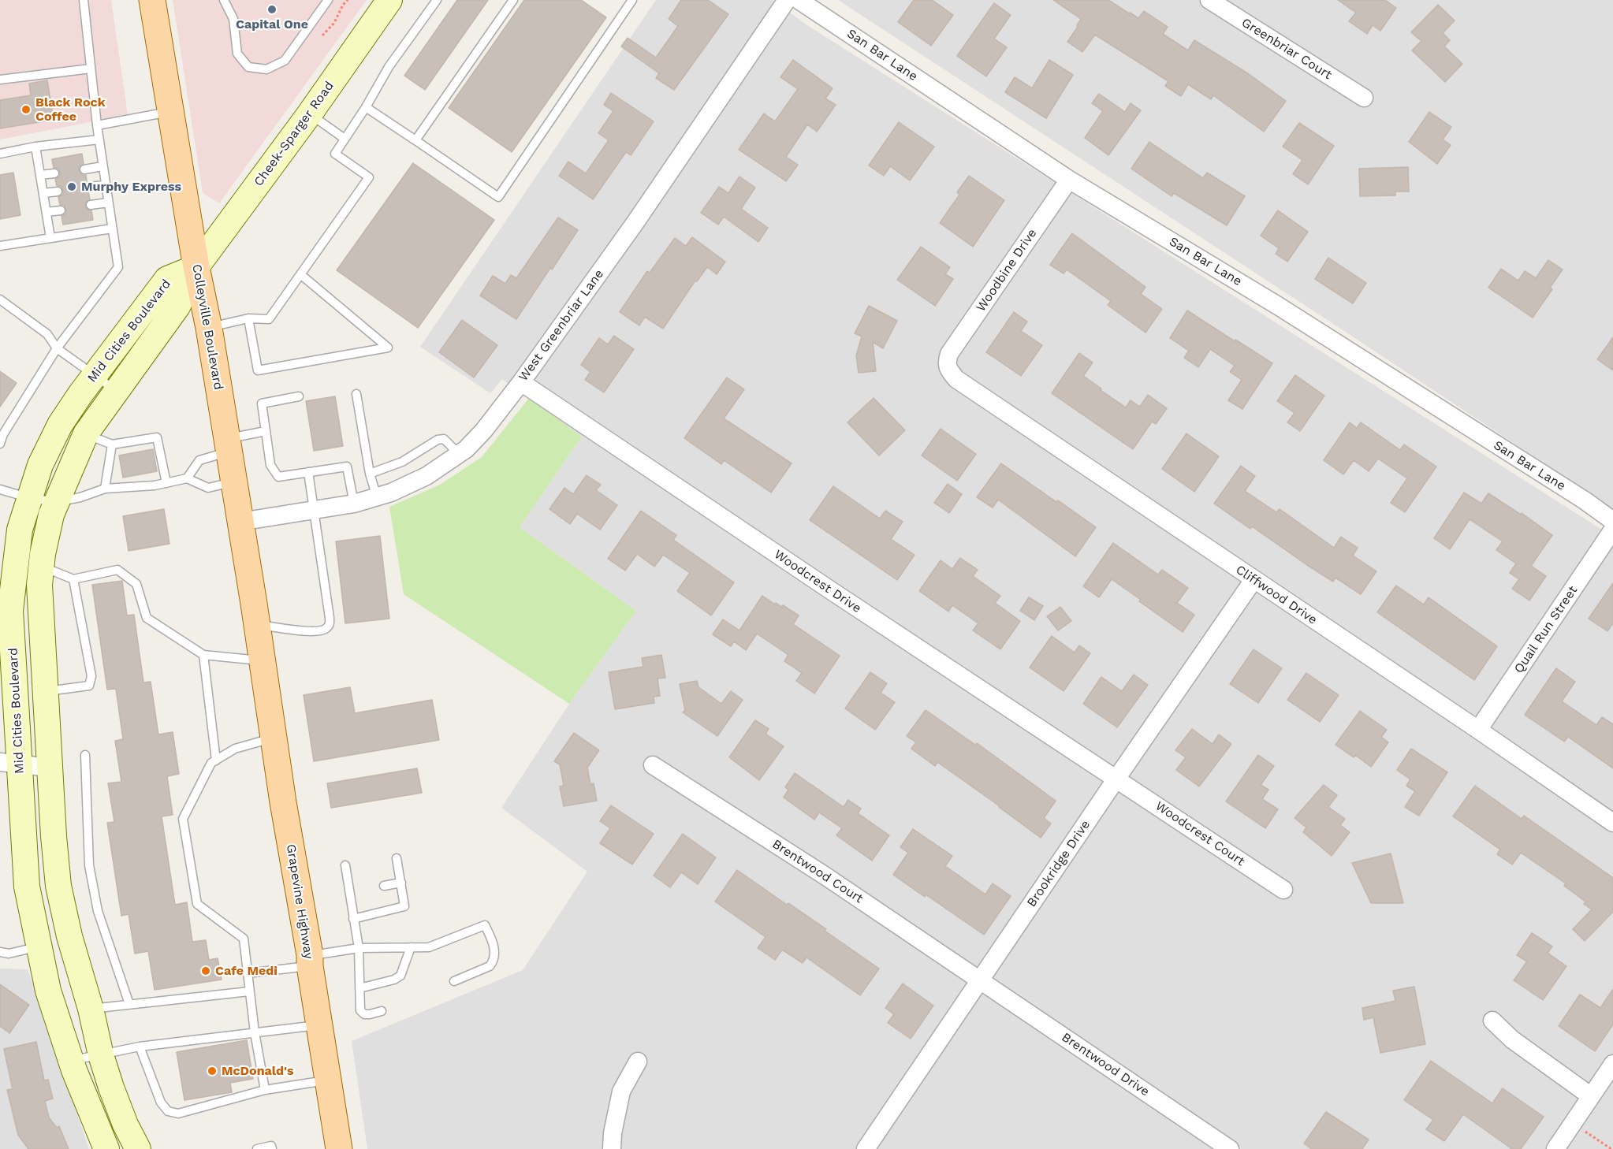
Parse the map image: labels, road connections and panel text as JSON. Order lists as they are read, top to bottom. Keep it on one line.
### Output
{"streets":{"main road":["Cheek-Sparger Road","Colleyville Boulevard","Mid Cities Boulevard","Grapevine Highway"],"street":["Greenbriar Court","San Bar Lane","Woodbine Drive","West Greenbriar Lane","Woodcrest Drive","Cliffwood Drive","Quail Run Street","Woodcrest Court","Brookridge Drive","Brentwood Court","Brentwood Drive"]},"crossings":[["San Bar Lane","Woodbine Drive"],["Cheek-Sparger Road","Colleyville Boulevard"],["Cheek-Sparger Road","Mid Cities Boulevard"],["Woodbine Drive","Cliffwood Drive"],["West Greenbriar Lane","Colleyville Boulevard"],["West Greenbriar Lane","Woodcrest Drive"],["Colleyville Boulevard","Mid Cities Boulevard"],["Colleyville Boulevard","Grapevine Highway"],["Woodcrest Drive","Woodcrest Court"],["Woodcrest Drive","Brookridge Drive"],["Cliffwood Drive","Quail Run Street"],["Cliffwood Drive","Brookridge Drive"],["Woodcrest Court","Brookridge Drive"],["Brookridge Drive","Brentwood Court"],["Brookridge Drive","Brentwood Drive"],["Brentwood Court","Brentwood Drive"]],"places":["Capital One","Black Rock Coffee","Murphy Express","Cafe Medi","McDonald's"]}
